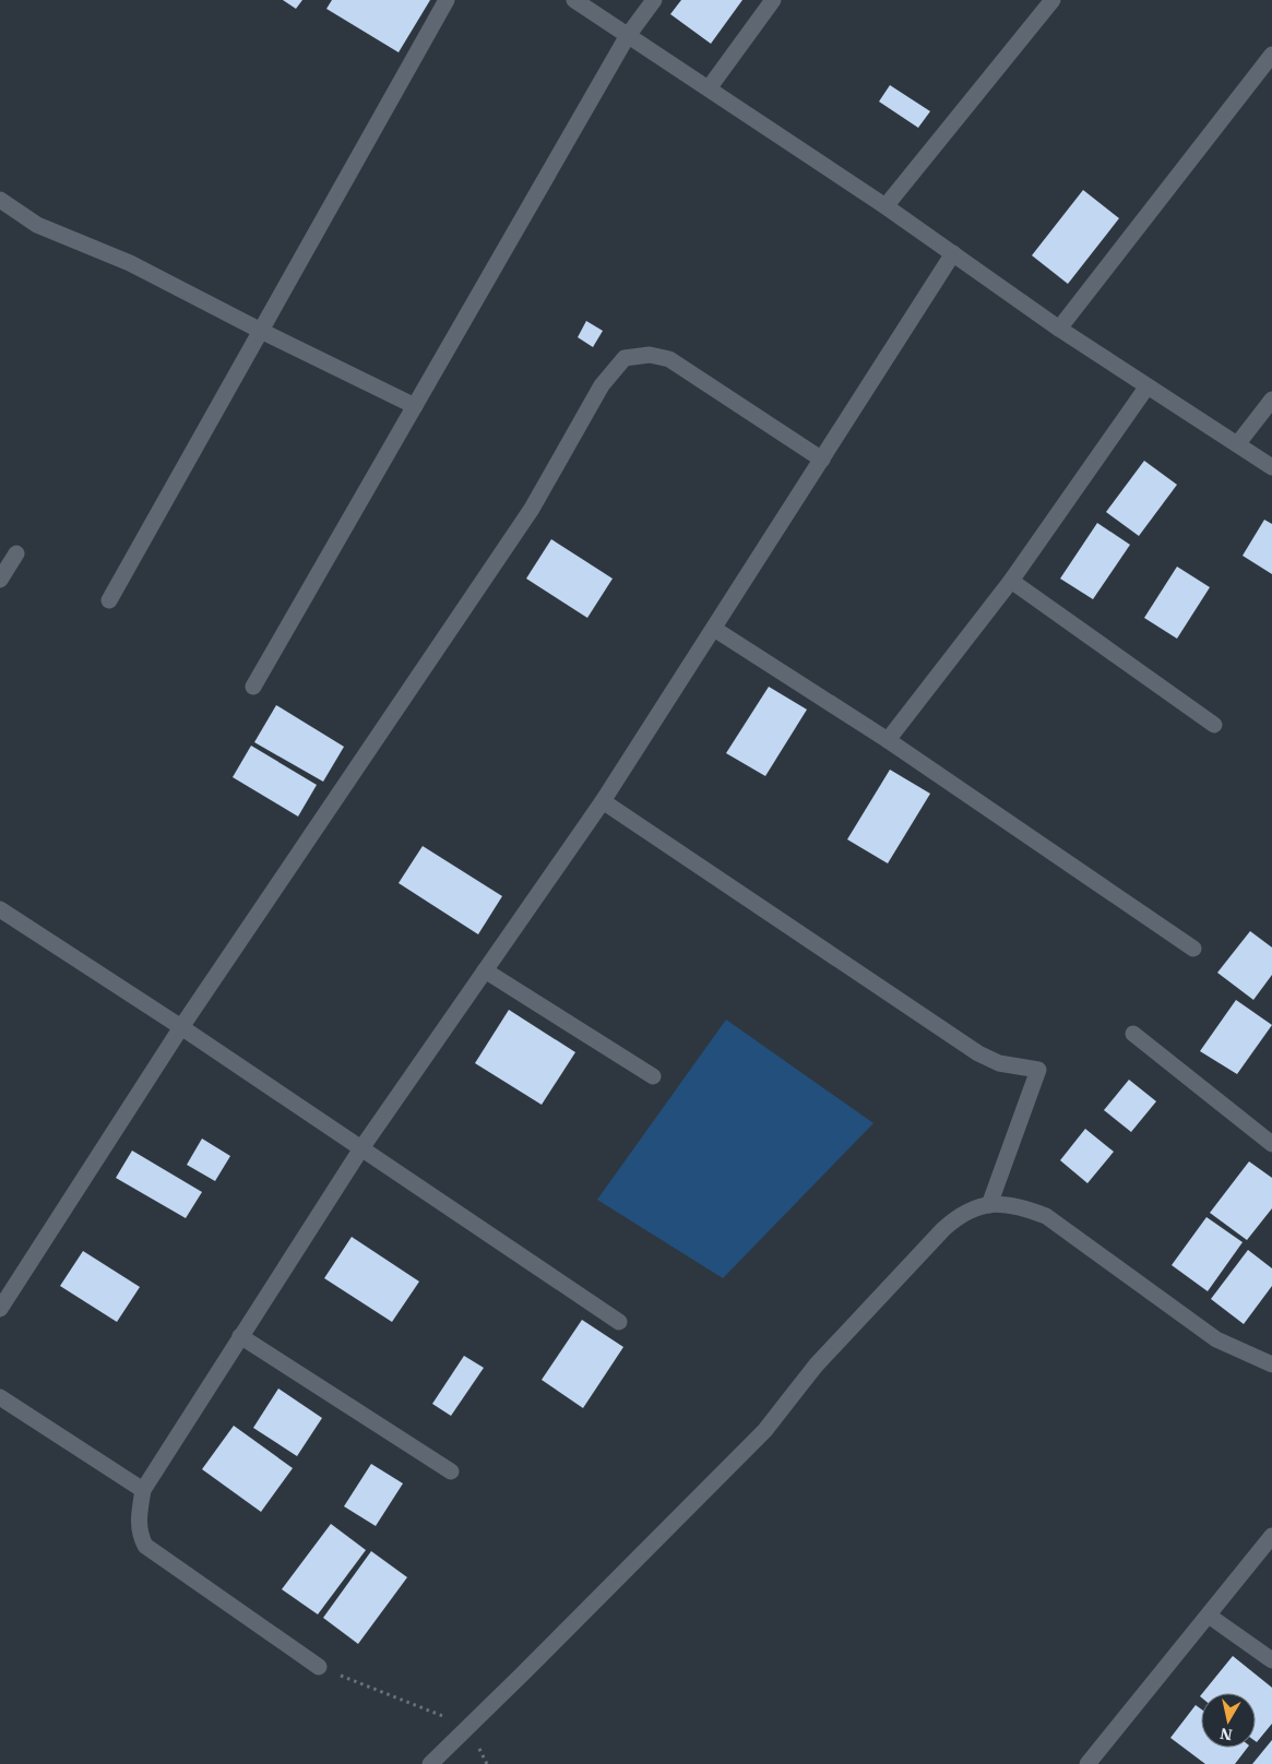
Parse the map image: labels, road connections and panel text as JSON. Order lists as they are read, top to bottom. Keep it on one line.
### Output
{"north":"bottom"}
